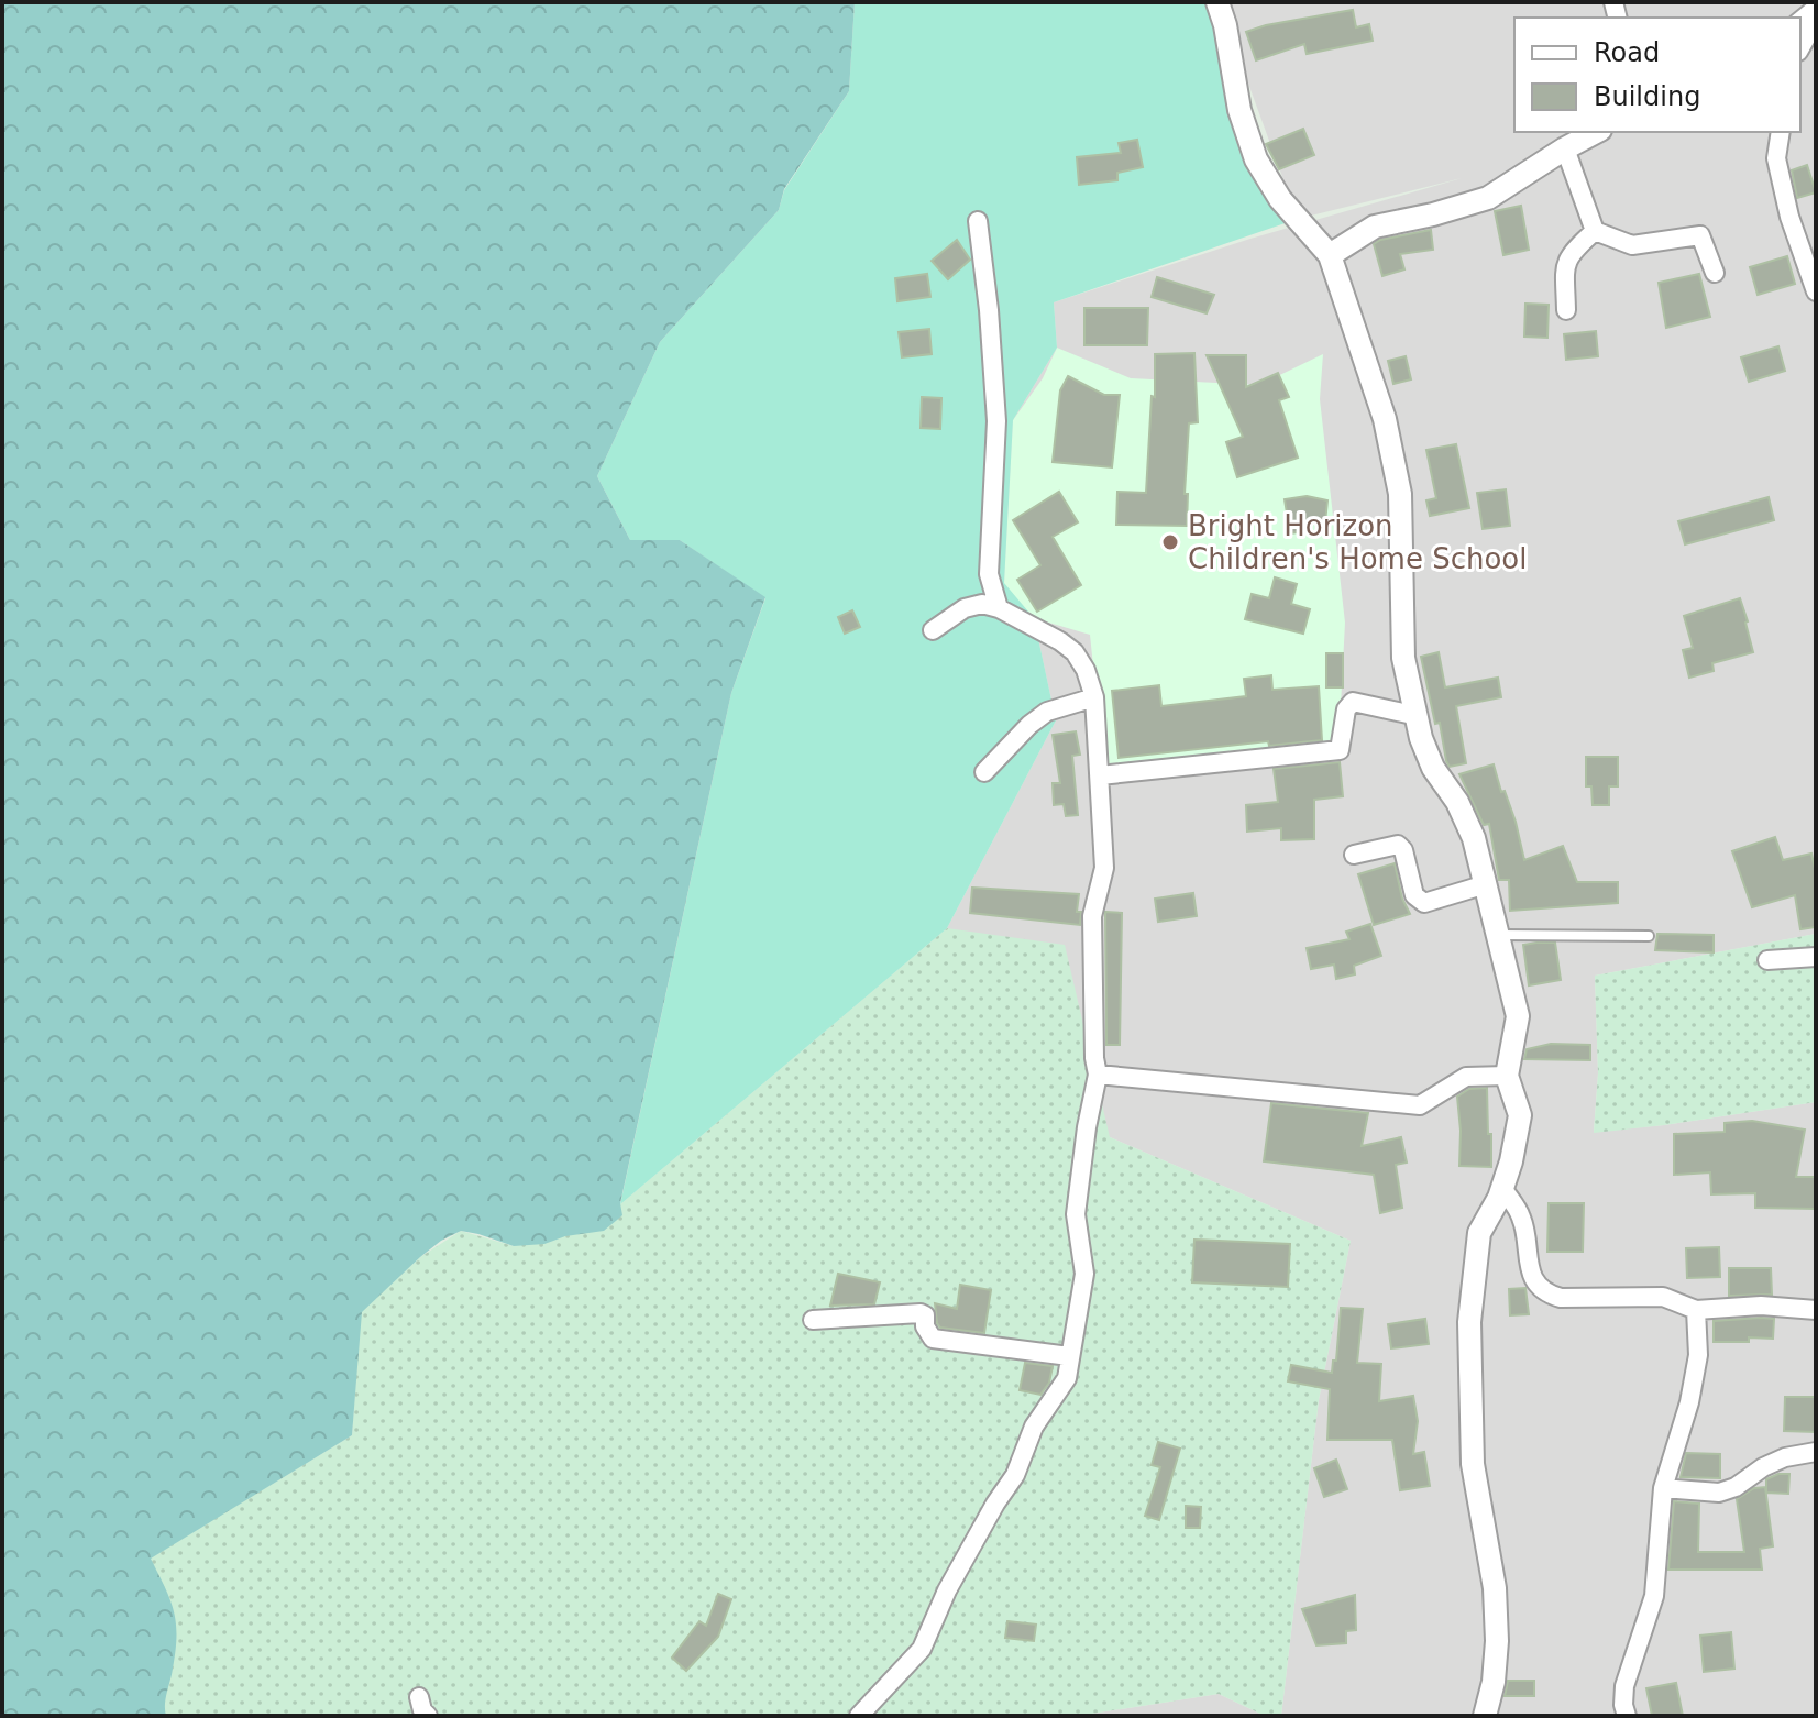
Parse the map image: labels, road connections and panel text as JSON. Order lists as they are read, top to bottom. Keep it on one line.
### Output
{"places":["Bright Horizon Children's Home School"],"legend":["Road","Building"]}
